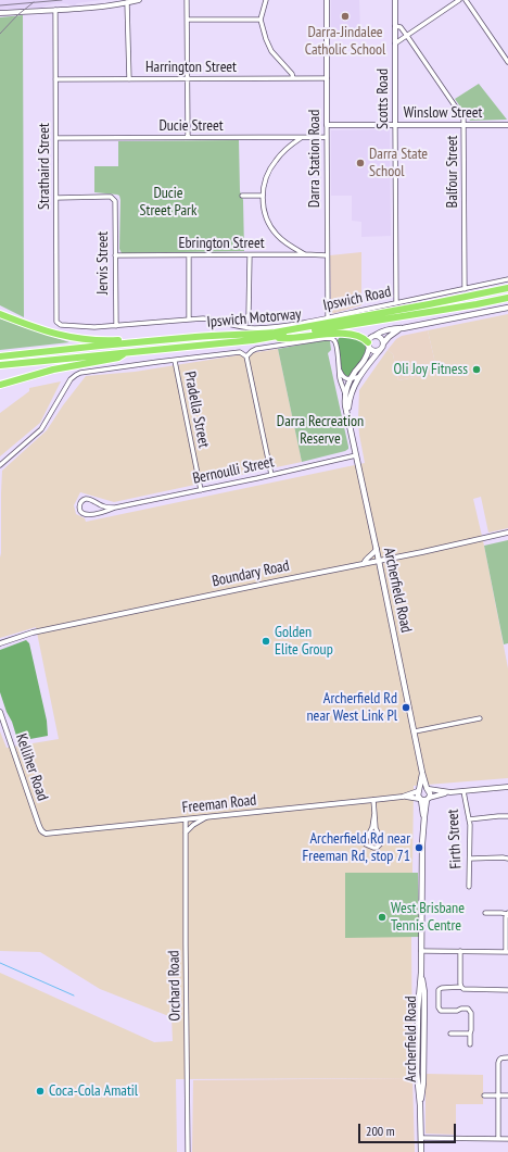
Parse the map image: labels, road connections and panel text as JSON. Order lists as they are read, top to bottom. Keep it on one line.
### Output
{"streets":{"highway":["Ipswich Motorway"],"main road":["Archerfield Road"],"street":["Harrington Street","Scotts Road","Winslow Street","Ducie Street","Darra Station Road","Strathaird Street","Balfour Street","Ebrington Street","Jervis Street","Ipswich Road","Pradella Street","Bernoulli Street","Boundary Road","Kelliher Road","Freeman Road","Firth Street","Orchard Road"]},"crossings":[["Harrington Street","Darra Station Road"],["Harrington Street","Strathaird Street"],["Scotts Road","Winslow Street"],["Scotts Road","Balfour Street"],["Scotts Road","Ipswich Road"],["Winslow Street","Darra Station Road"],["Winslow Street","Balfour Street"],["Ducie Street","Darra Station Road"],["Ducie Street","Strathaird Street"],["Darra Station Road","Ebrington Street"],["Darra Station Road","Ipswich Road"],["Strathaird Street","Jervis Street"],["Strathaird Street","Ipswich Road"],["Balfour Street","Ipswich Road"],["Ebrington Street","Jervis Street"],["Jervis Street","Ipswich Road"],["Pradella Street","Bernoulli Street"],["Bernoulli Street","Archerfield Road"],["Boundary Road","Archerfield Road"],["Archerfield Road","Freeman Road"],["Kelliher Road","Freeman Road"],["Freeman Road","Firth Street"],["Freeman Road","Orchard Road"]],"parks":["Ducie Street Park","Darra Recreation Reserve"],"places":["Darra-Jindalee Catholic School","Darra State School","Oli Joy Fitness","Golden Elite Group","Archerfield Rd near West Link Pl","Archerfield Rd near Freeman Rd, stop 71","West Brisbane Tennis Centre","Coca-Cola Amatil"],"scale_bar":"200 m"}
